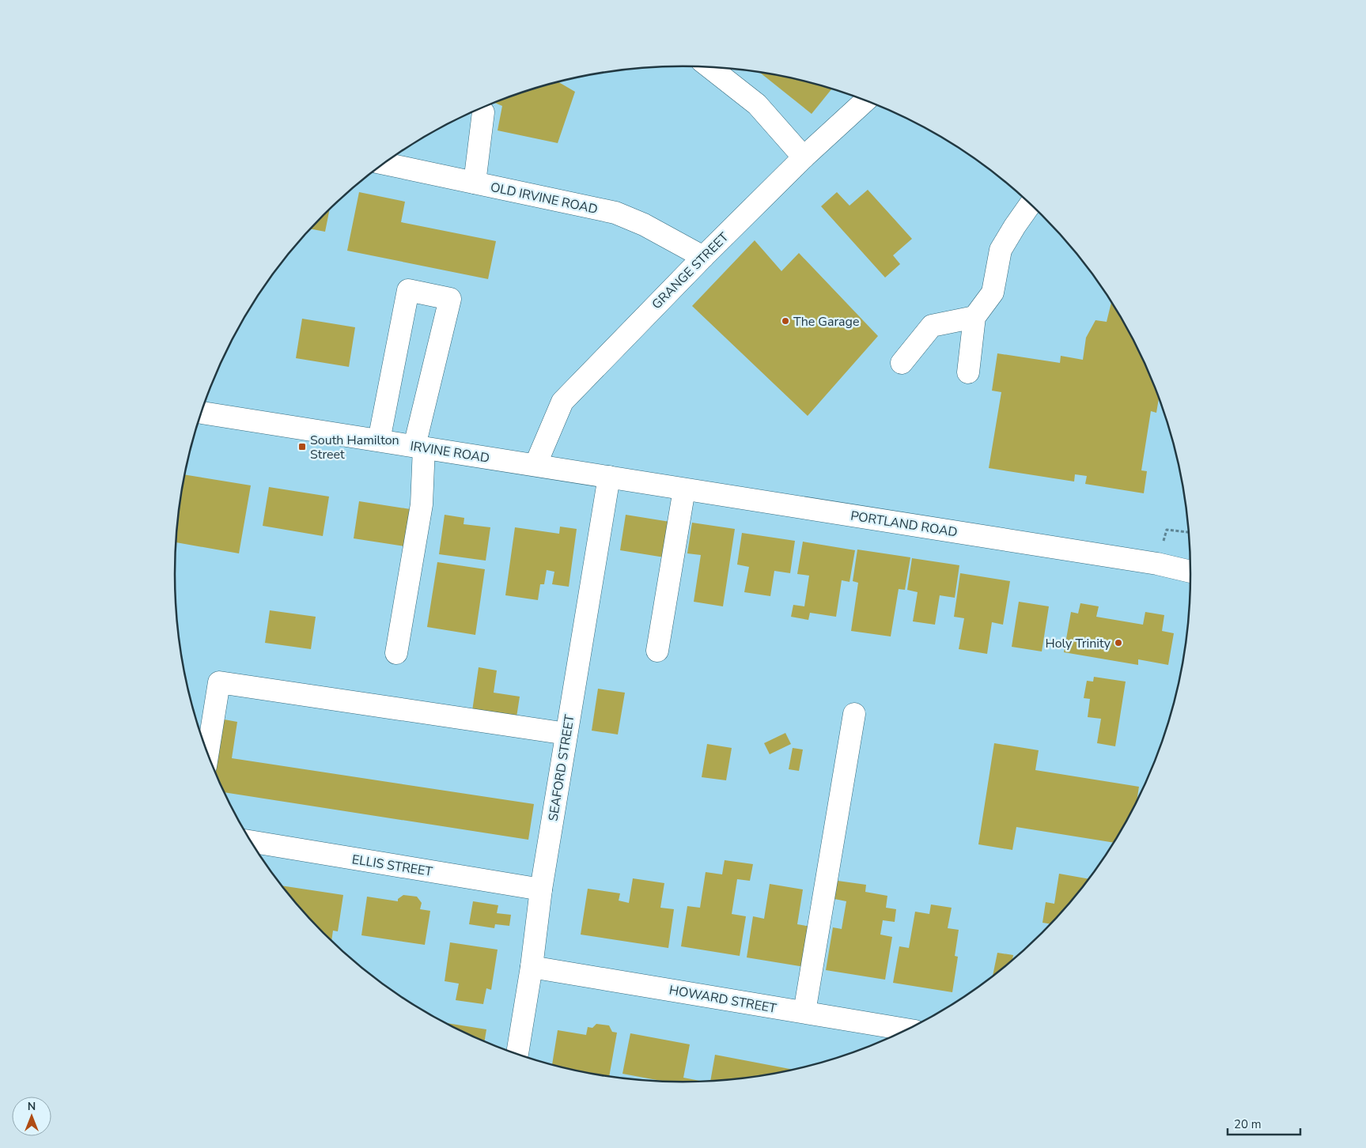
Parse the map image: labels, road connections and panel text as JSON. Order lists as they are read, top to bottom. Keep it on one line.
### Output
{"streets":{"street":["OLD IRVINE ROAD","GRANGE STREET","IRVINE ROAD","PORTLAND ROAD","SEAFORD STREET","ELLIS STREET","HOWARD STREET"]},"crossings":[["OLD IRVINE ROAD","GRANGE STREET"],["GRANGE STREET","IRVINE ROAD"],["IRVINE ROAD","PORTLAND ROAD"],["IRVINE ROAD","SEAFORD STREET"],["PORTLAND ROAD","SEAFORD STREET"],["SEAFORD STREET","ELLIS STREET"],["SEAFORD STREET","HOWARD STREET"]],"places":{"other":["The Garage","Holy Trinity"],"transit":["South Hamilton Street"]},"scale_bar":"20 m","north":"top"}
